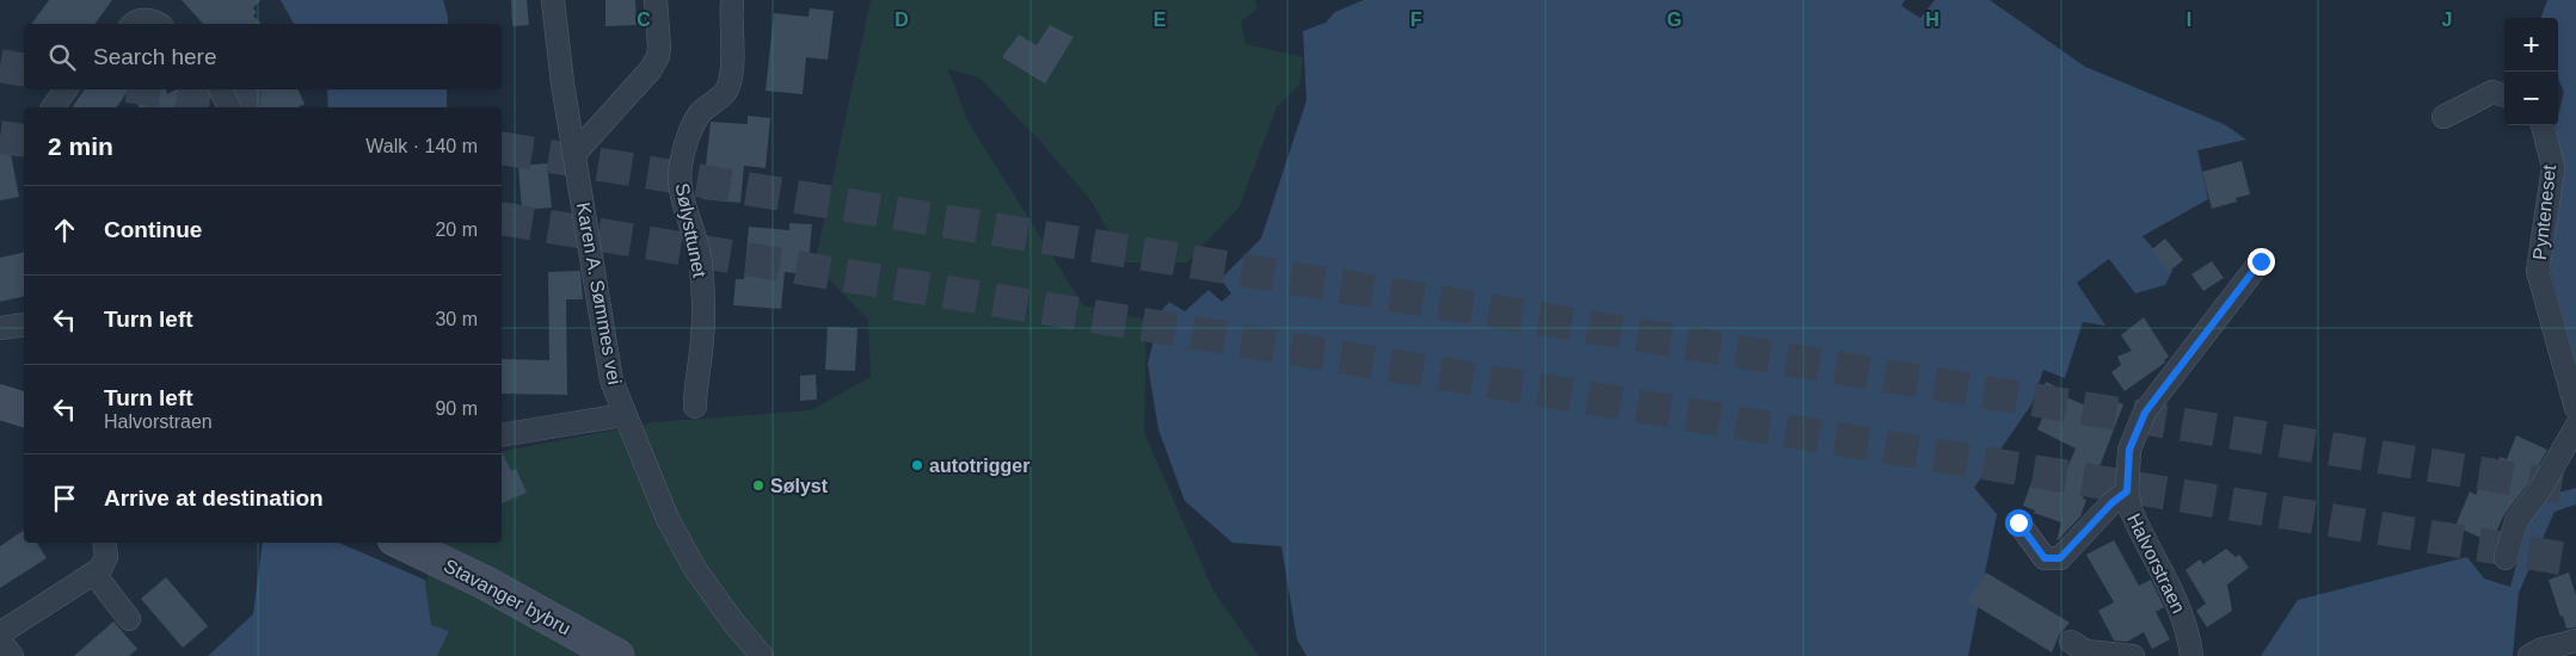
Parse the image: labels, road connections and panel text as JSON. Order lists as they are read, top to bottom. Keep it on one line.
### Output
{"streets":{"main road":["Stavanger bybru"],"street":["Pynteneset","Sølysttunet","Karen A. Sømmes vei","Halvorstraen"]},"places":["autotrigger","Sølyst"],"page":{"map_buttons":["+","−"],"search":"Search here","heading":["2 min","Walk · 140 m"],"list":[["Continue","20 m"],["Turn left","30 m"],["Turn left","Halvorstraen","90 m"],"Arrive at destination"]},"grid":{"columns":["C","D","E","F","G","H","I","J"]}}
